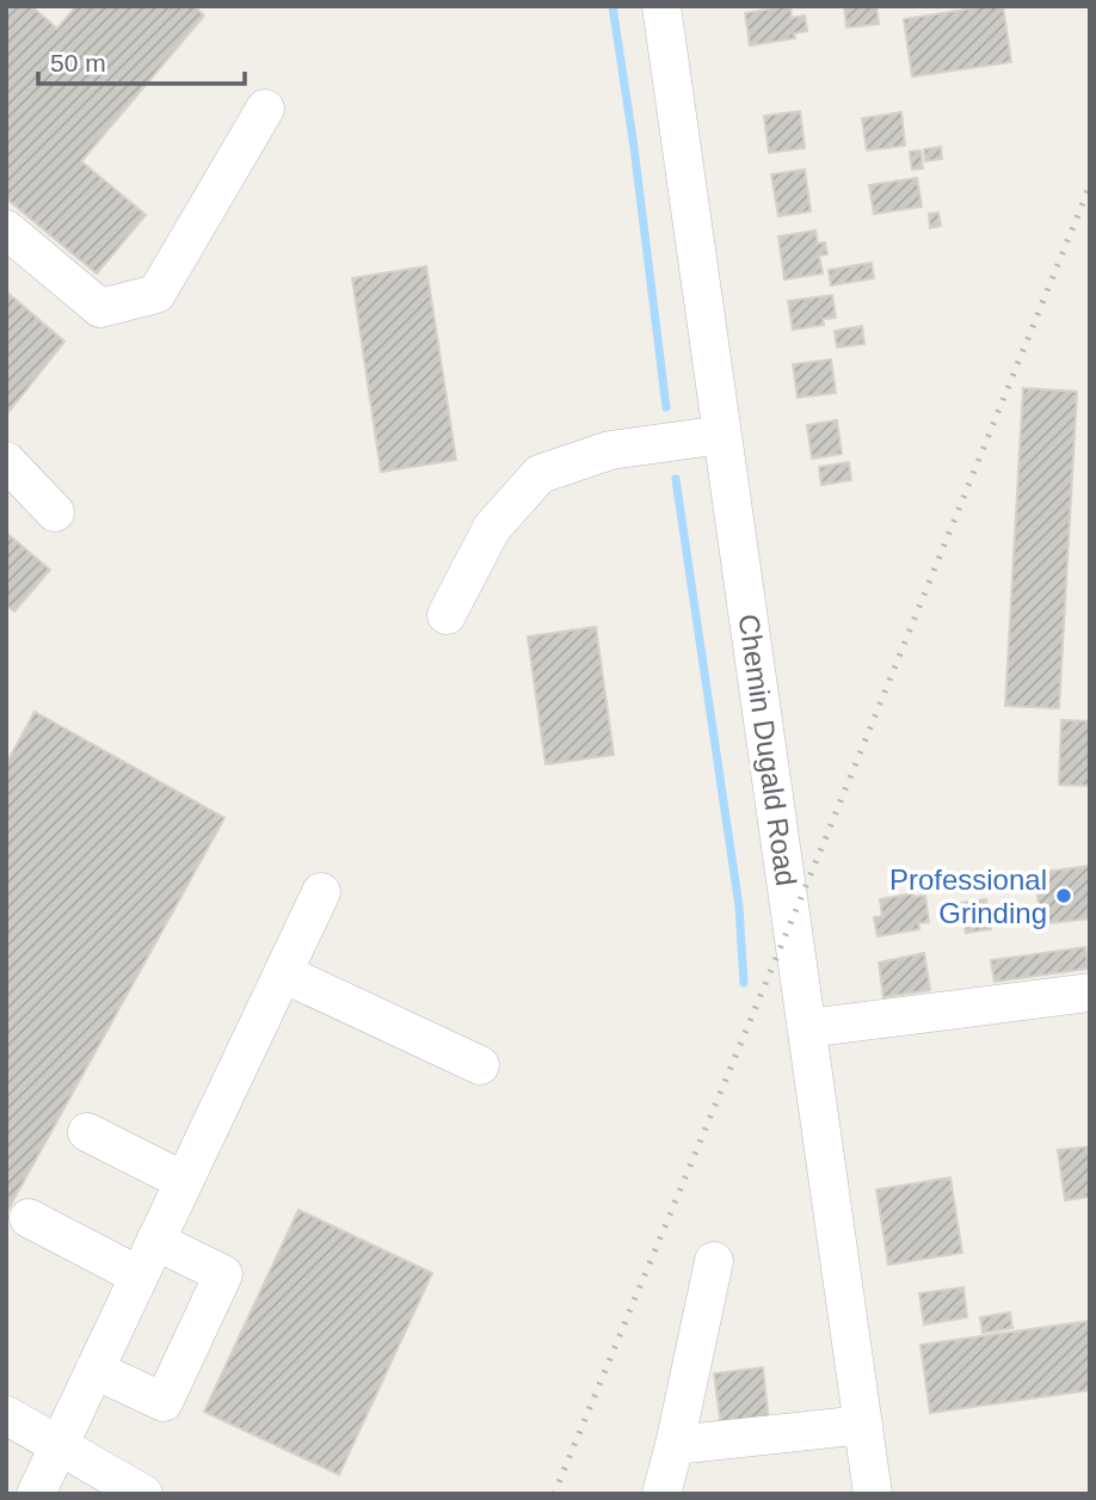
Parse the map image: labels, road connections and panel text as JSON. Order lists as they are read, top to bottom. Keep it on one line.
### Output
{"streets":{"street":["Chemin Dugald Road"]},"places":["Professional Grinding"],"scale_bar":"50 m"}
